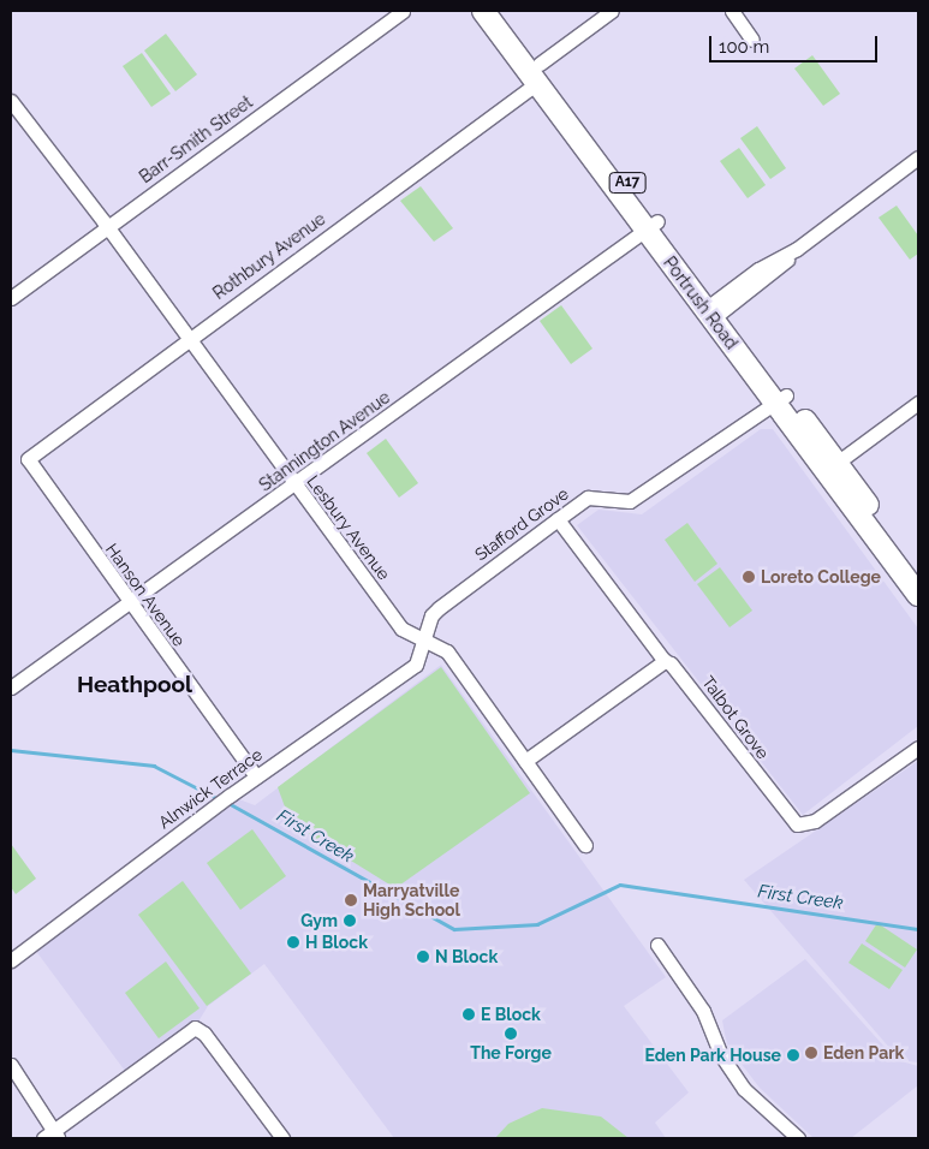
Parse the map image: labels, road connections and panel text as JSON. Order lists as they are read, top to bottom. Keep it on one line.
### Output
{"streets":{"highway":["A17","Portrush Road"],"street":["Barr-Smith Street","Rothbury Avenue","Stannington Avenue","Stafford Grove","Lesbury Avenue","Hanson Avenue","Talbot Grove","Alnwick Terrace"]},"crossings":[["Barr-Smith Street","Lesbury Avenue"],["Rothbury Avenue","Portrush Road"],["Rothbury Avenue","Lesbury Avenue"],["Rothbury Avenue","Hanson Avenue"],["Portrush Road","Stannington Avenue"],["Portrush Road","Stafford Grove"],["Stannington Avenue","Lesbury Avenue"],["Stannington Avenue","Hanson Avenue"],["Stafford Grove","Lesbury Avenue"],["Stafford Grove","Talbot Grove"],["Stafford Grove","Alnwick Terrace"],["Lesbury Avenue","Alnwick Terrace"],["Hanson Avenue","Alnwick Terrace"]],"districts":["Heathpool"],"water":["First Creek"],"places":["Loreto College","Marryatville High School","Gym","H Block","N Block","E Block","The Forge","Eden Park","Eden Park House"],"scale_bar":"100 m"}
